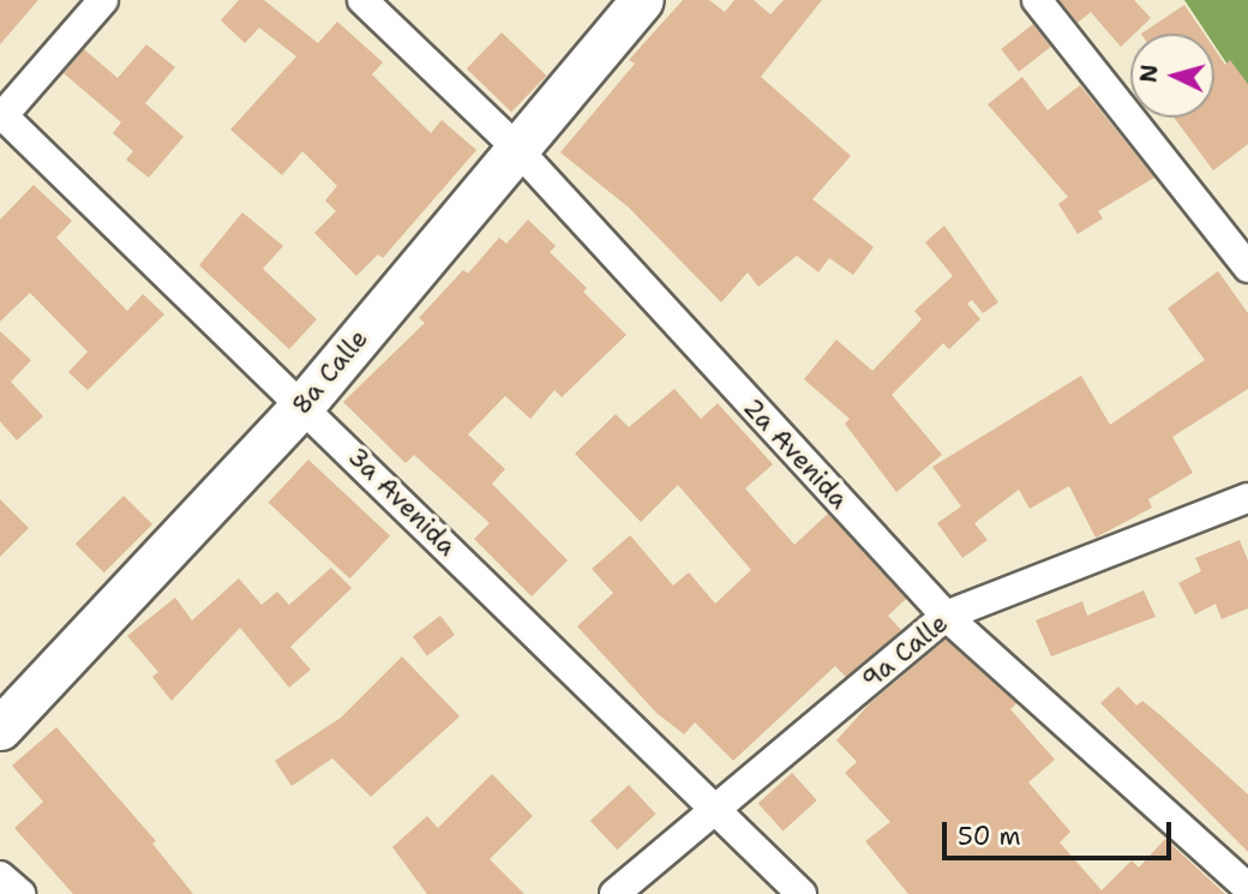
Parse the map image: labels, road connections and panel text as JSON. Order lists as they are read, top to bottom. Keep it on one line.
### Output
{"streets":{"street":["8a Calle","2a Avenida","3a Avenida","9a Calle"]},"crossings":[["8a Calle","2a Avenida"],["8a Calle","3a Avenida"],["2a Avenida","9a Calle"],["3a Avenida","9a Calle"]],"scale_bar":"50 m","north":"left"}
